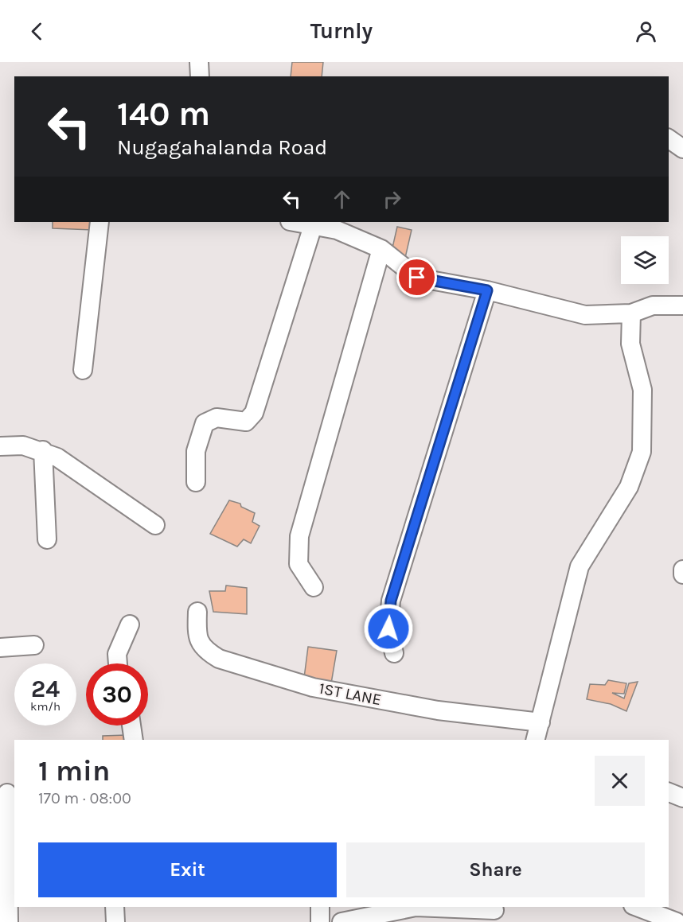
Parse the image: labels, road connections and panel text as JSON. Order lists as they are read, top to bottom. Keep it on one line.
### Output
{"streets":{"street":["1ST LANE"]},"page":{"header":"Turnly","turn":["140 m","Nugagahalanda Road"],"speed":"24 km/h","limit":"30","heading":["1 min","170 m · 08:00"],"buttons":["Exit","Share"]}}
